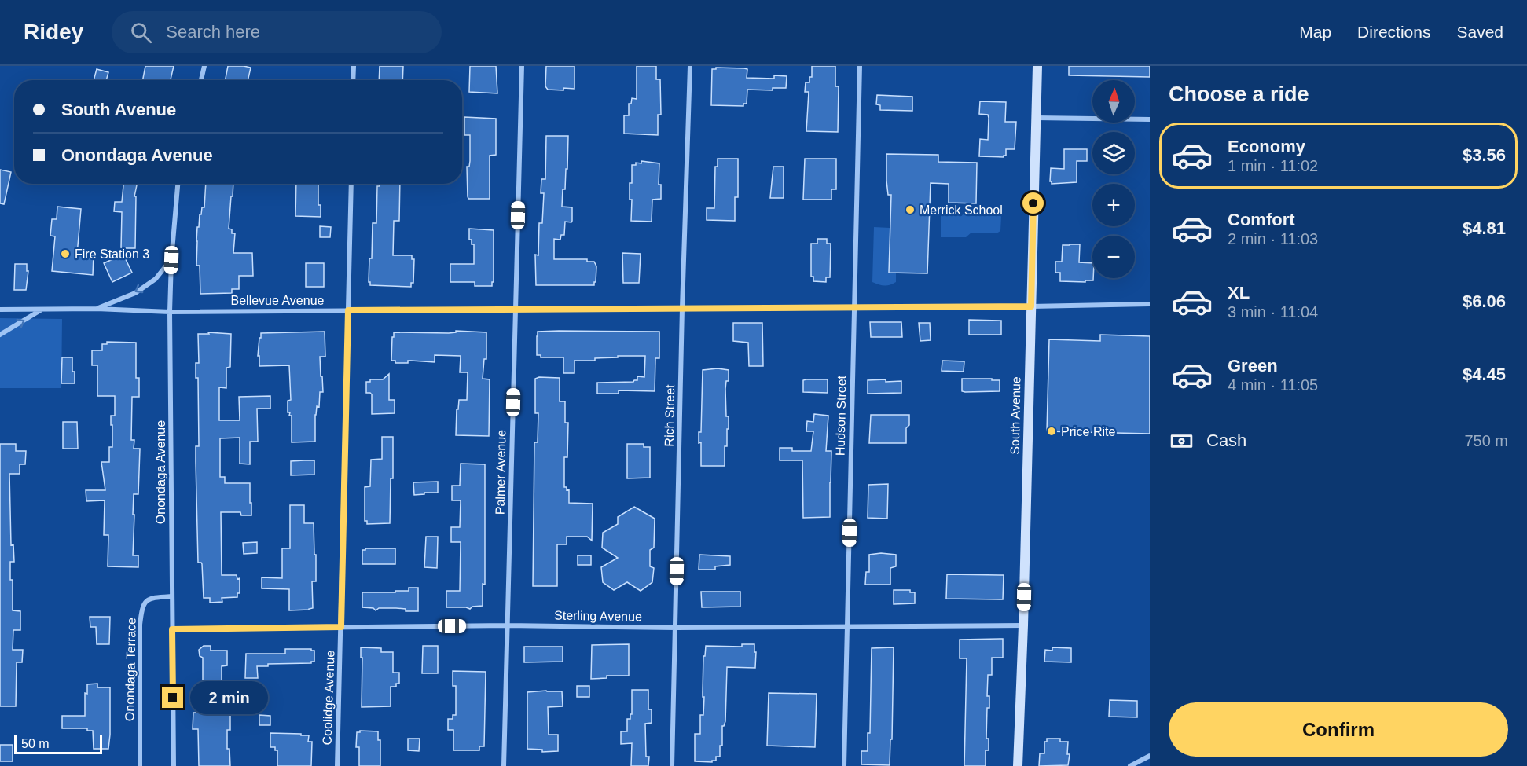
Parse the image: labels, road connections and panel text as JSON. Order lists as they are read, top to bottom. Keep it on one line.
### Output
{"streets":{"main road":["South Avenue"],"street":["Bellevue Avenue","Rich Street","Hudson Street","Onondaga Avenue","Palmer Avenue","Sterling Avenue","Onondaga Terrace","Coolidge Avenue"]},"crossings":[["Bellevue Avenue","Rich Street"],["Bellevue Avenue","Hudson Street"],["Bellevue Avenue","South Avenue"],["Bellevue Avenue","Onondaga Avenue"],["Bellevue Avenue","Palmer Avenue"],["Bellevue Avenue","Coolidge Avenue"],["Rich Street","Sterling Avenue"],["Hudson Street","Sterling Avenue"],["South Avenue","Sterling Avenue"],["Onondaga Avenue","Sterling Avenue"],["Onondaga Avenue","Onondaga Terrace"],["Palmer Avenue","Sterling Avenue"],["Sterling Avenue","Coolidge Avenue"]],"places":["Merrick School","Fire Station 3","Price Rite"],"scale_bar":"50 m","north":"top","page":{"header":"Ridey","search":"Search here","nav":["Map","Directions","Saved"],"heading":"Choose a ride","map_buttons":["+","−"],"banner":["South Avenue","Onondaga Avenue"],"list":[{"name":"Economy","note":"1 min · 11:02","value":"$3.56"},{"name":"Comfort","note":"2 min · 11:03","value":"$4.81"},{"name":"XL","note":"3 min · 11:04","value":"$6.06"},{"name":"Green","note":"4 min · 11:05","value":"$4.45"}],"pay":["Cash","750 m"],"bubble":"2 min","buttons":"Confirm","scale":"50 m"}}
